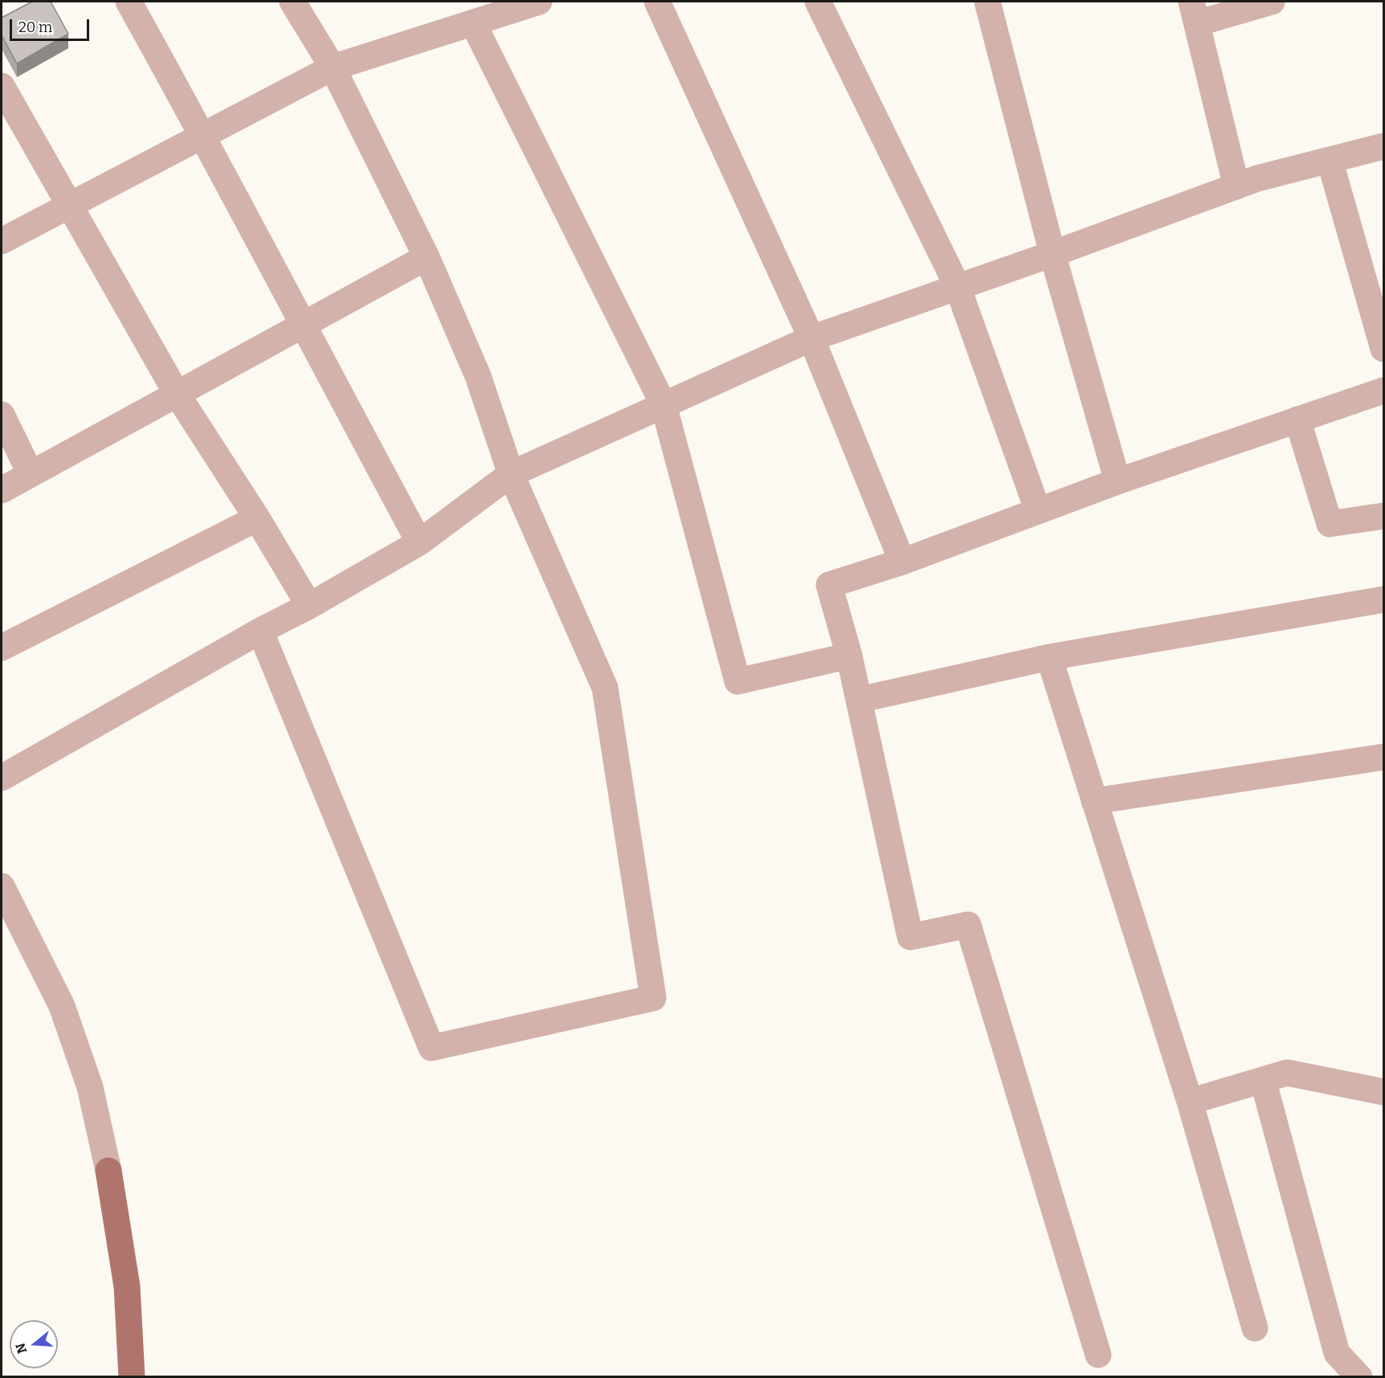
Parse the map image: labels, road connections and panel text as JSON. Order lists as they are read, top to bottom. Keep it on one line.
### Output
{"scale_bar":"20 m","north":"left"}
